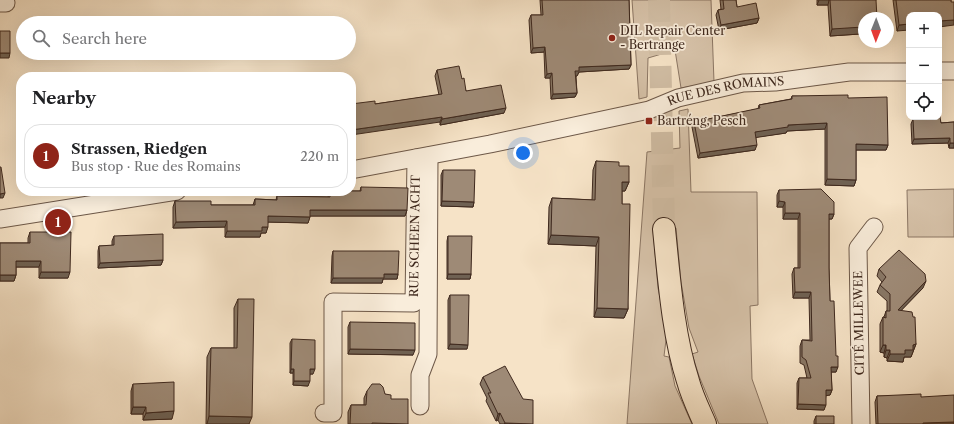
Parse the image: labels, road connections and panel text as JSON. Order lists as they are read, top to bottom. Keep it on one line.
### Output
{"streets":{"street":["RUE DES ROMAINS","RUE SCHEEN ACHT","CITÉ MILLEWEE"]},"crossings":[["RUE DES ROMAINS","RUE SCHEEN ACHT"]],"places":{"other":["DIL Repair Center - Bertrange"],"transit":["Bartréng, Pesch"]},"north":"bottom","page":{"map_buttons":["+","−"],"search":"Search here","heading":"Nearby","list":[{"mark":"1","name":"Strassen, Riedgen","note":"Bus stop · Rue des Romains","value":"220 m"}],"pins":"1"}}
